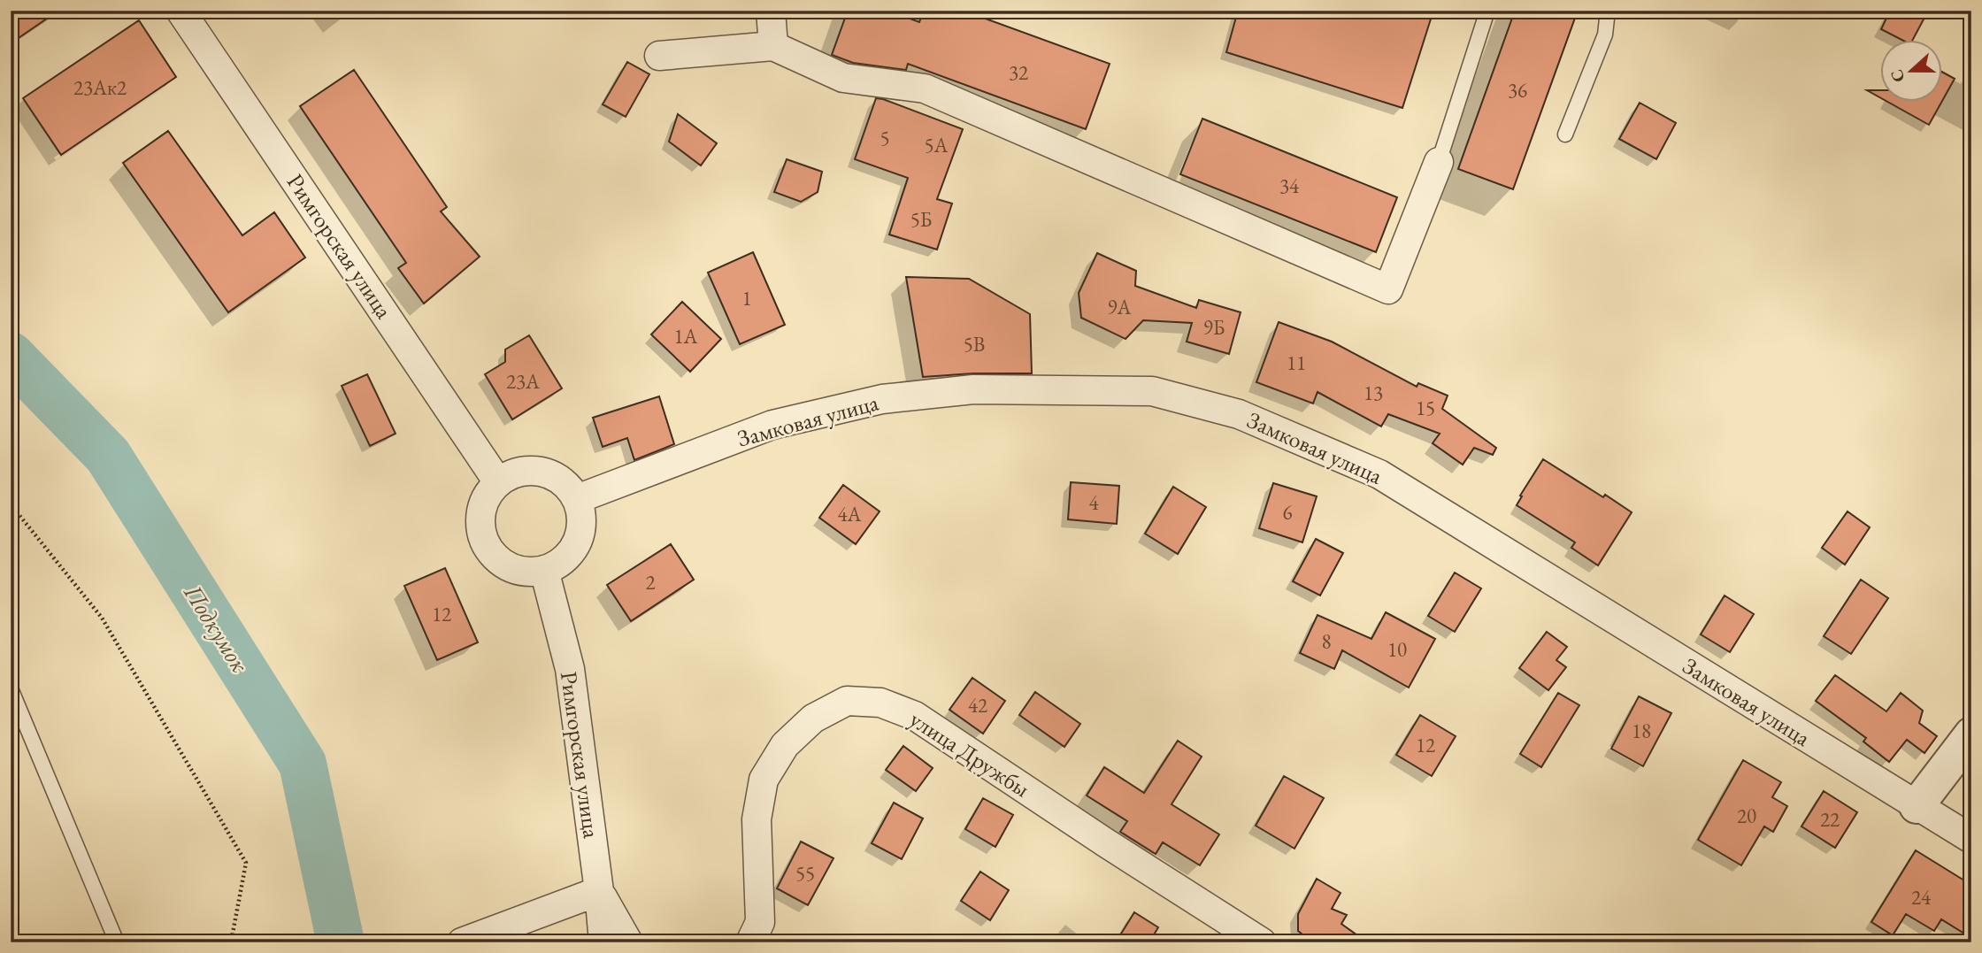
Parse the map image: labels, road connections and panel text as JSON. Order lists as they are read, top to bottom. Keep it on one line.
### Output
{"streets":{"street":["Римгорская улица","Замковая улица","улица Дружбы"]},"crossings":[["Римгорская улица","Замковая улица"]],"water":["Подкумок"],"house_numbers":["32","23Ак2","36","5","5А","34","5Б","1","9А","9Б","1А","5В","11","23А","13","15","4","6","4А","2","12","8","10","42","18","12","20","22","55","24"],"north":"left"}
